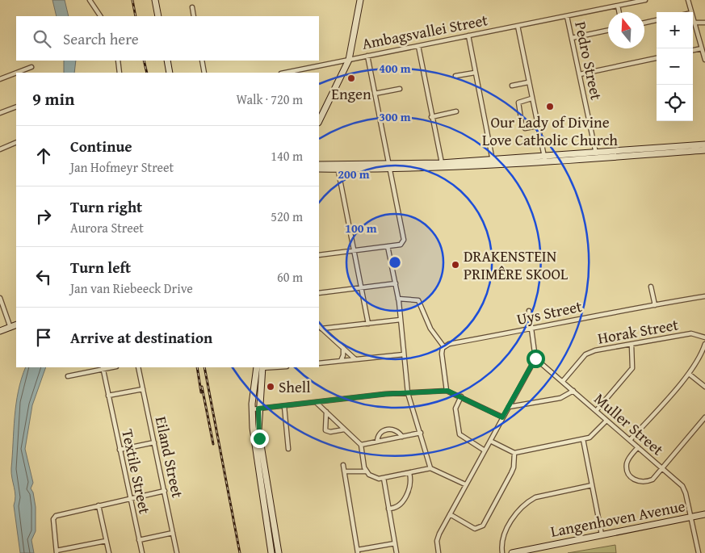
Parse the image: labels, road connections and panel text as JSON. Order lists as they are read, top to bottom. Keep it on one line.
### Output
{"streets":{"main road":["Langenhoven Avenue"],"street":["Ambagsvallei Street","Pedro Street","Uys Street","Horak Street","Muller Street","Eiland Street","Textile Street"]},"crossings":[["Ambagsvallei Street","Pedro Street"],["Horak Street","Muller Street"],["Muller Street","Langenhoven Avenue"]],"places":["Engen","Our Lady of Divine Love Catholic Church","DRAKENSTEIN PRIMÊRE SKOOL","Shell"],"north":"top","page":{"map_buttons":["+","−"],"search":"Search here","heading":["9 min","Walk · 720 m"],"list":[["Continue","Jan Hofmeyr Street","140 m"],["Turn right","Aurora Street","520 m"],["Turn left","Jan van Riebeeck Drive","60 m"],"Arrive at destination"]},"rings":["400 m","300 m","200 m","100 m"]}
